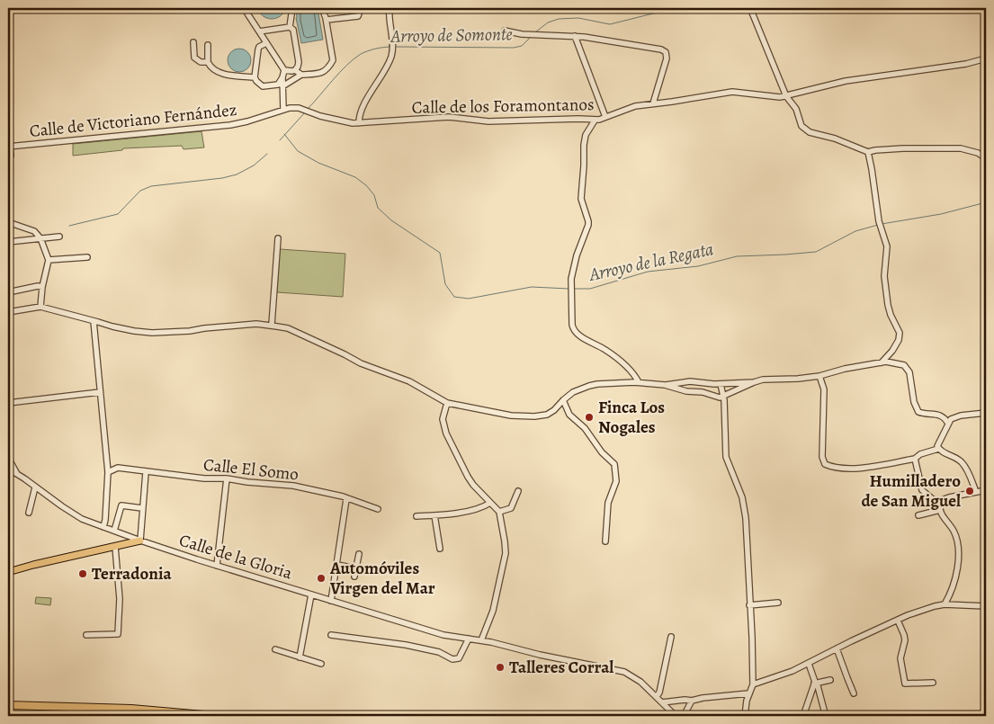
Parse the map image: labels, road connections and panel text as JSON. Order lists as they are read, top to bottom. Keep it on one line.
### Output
{"streets":{"street":["Calle de los Foramontanos","Calle de Victoriano Fernández","Calle El Somo","Calle de la Gloria"]},"crossings":[["Calle de los Foramontanos","Calle de Victoriano Fernández"]],"water":["Arroyo de Somonte","Arroyo de la Regata"],"places":["Finca Los Nogales","Humilladero de San Miguel","Terradonia","Automóviles Virgen del Mar","Talleres Corral"]}
